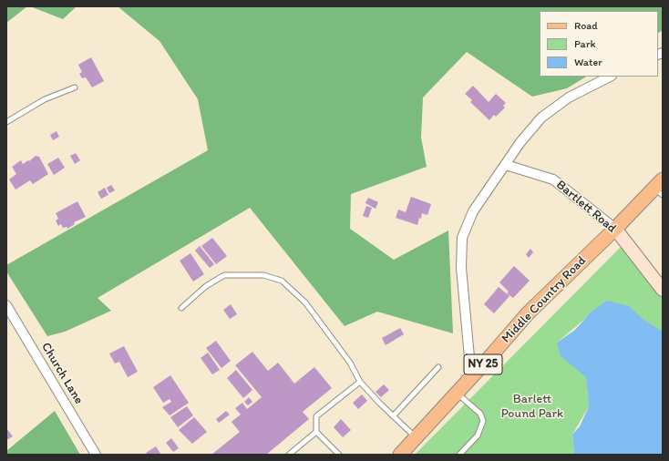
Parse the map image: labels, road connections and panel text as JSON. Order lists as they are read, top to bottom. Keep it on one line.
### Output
{"streets":{"main road":["Middle Country Road","NY 25"],"street":["Bartlett Road","Church Lane"]},"crossings":[["Bartlett Road","Middle Country Road"]],"parks":["Barlett Pound Park"],"legend":["Road","Park","Water"]}
